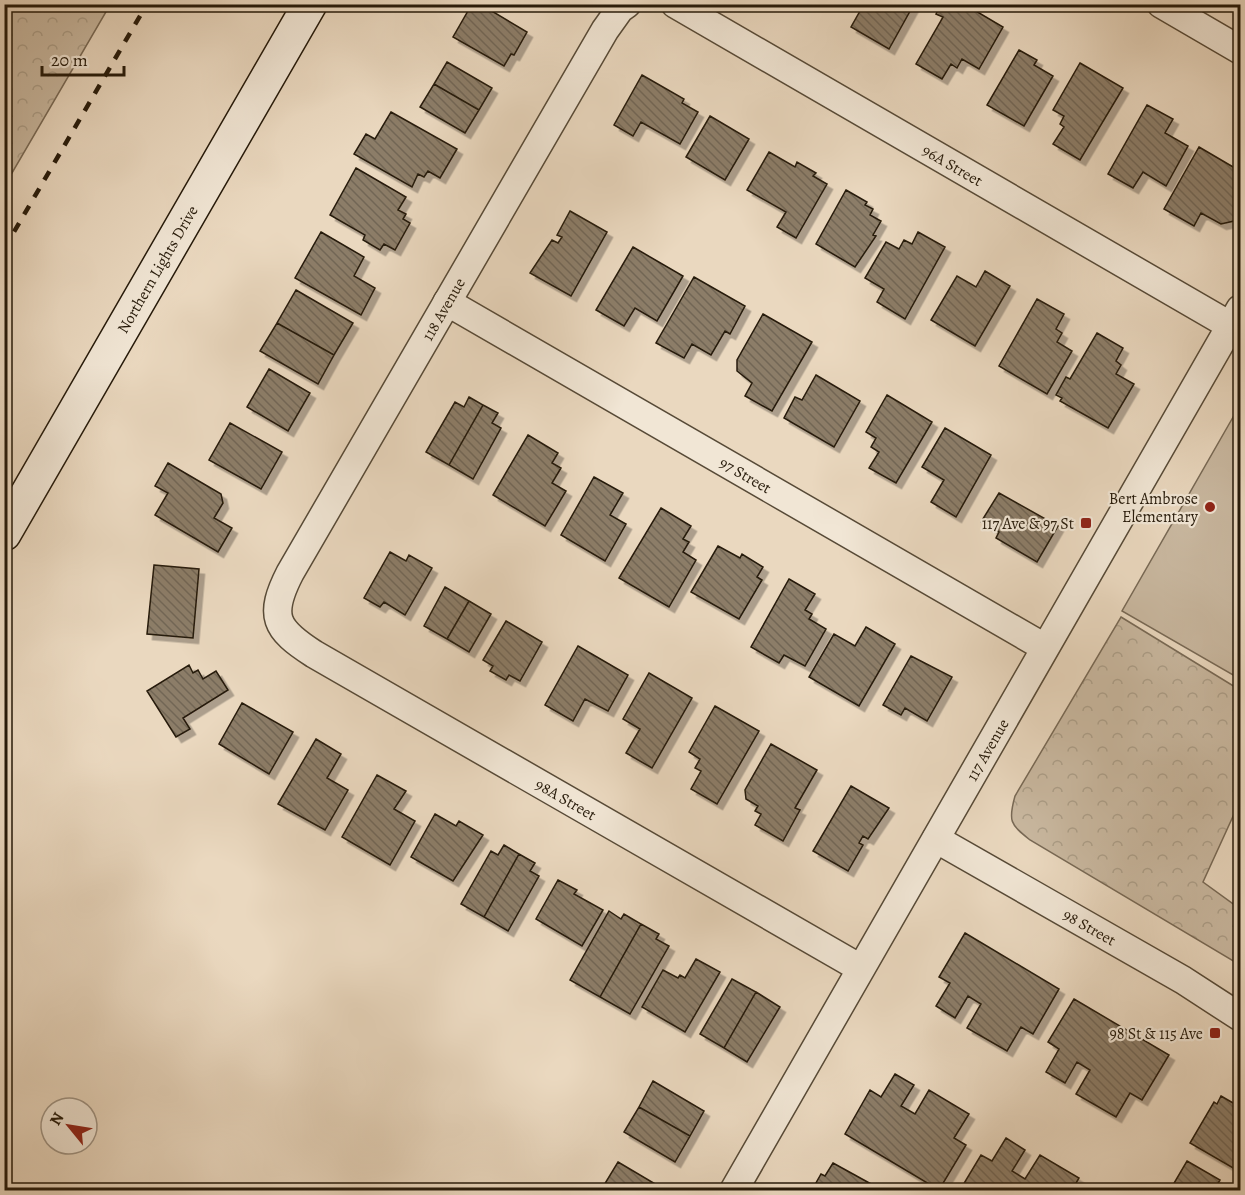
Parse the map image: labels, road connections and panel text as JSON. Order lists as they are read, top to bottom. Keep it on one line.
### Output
{"streets":{"main road":["Northern Lights Drive"],"street":["96A Street","118 Avenue","97 Street","117 Avenue","98A Street","98 Street"]},"crossings":[["96A Street","117 Avenue"],["118 Avenue","97 Street"],["118 Avenue","98A Street"],["97 Street","117 Avenue"],["117 Avenue","98A Street"],["117 Avenue","98 Street"]],"places":{"other":["Bert Ambrose Elementary"],"transit":["117 Ave & 97 St","98 St & 115 Ave"]},"scale_bar":"20 m","north":"top left"}
